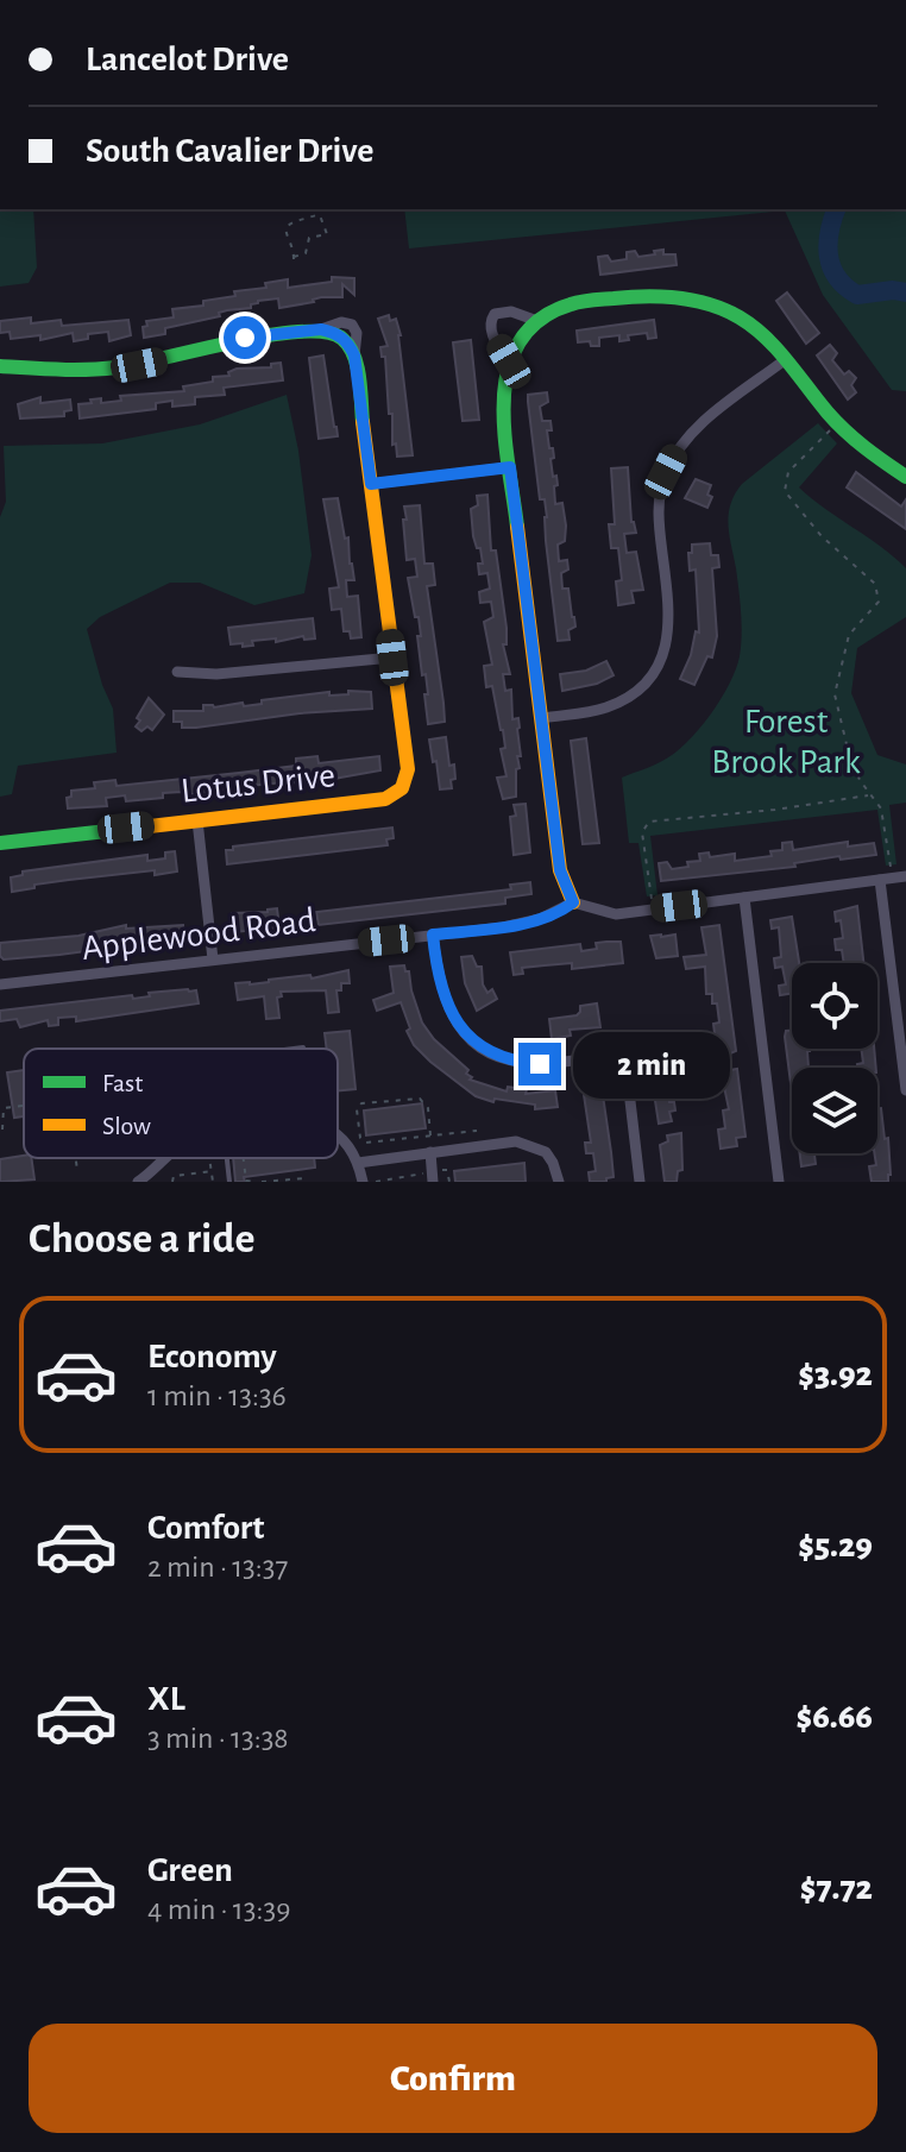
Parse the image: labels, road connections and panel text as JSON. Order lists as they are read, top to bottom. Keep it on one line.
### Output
{"streets":{"street":["Lotus Drive","Applewood Road"]},"parks":["Forest Brook Park"],"legend":["Fast","Slow"],"page":{"banner":["Lancelot Drive","South Cavalier Drive"],"bubble":"2 min","heading":"Choose a ride","list":[{"name":"Economy","note":"1 min · 13:36","value":"$3.92"},{"name":"Comfort","note":"2 min · 13:37","value":"$5.29"},{"name":"XL","note":"3 min · 13:38","value":"$6.66"},{"name":"Green","note":"4 min · 13:39","value":"$7.72"}],"buttons":"Confirm"}}
